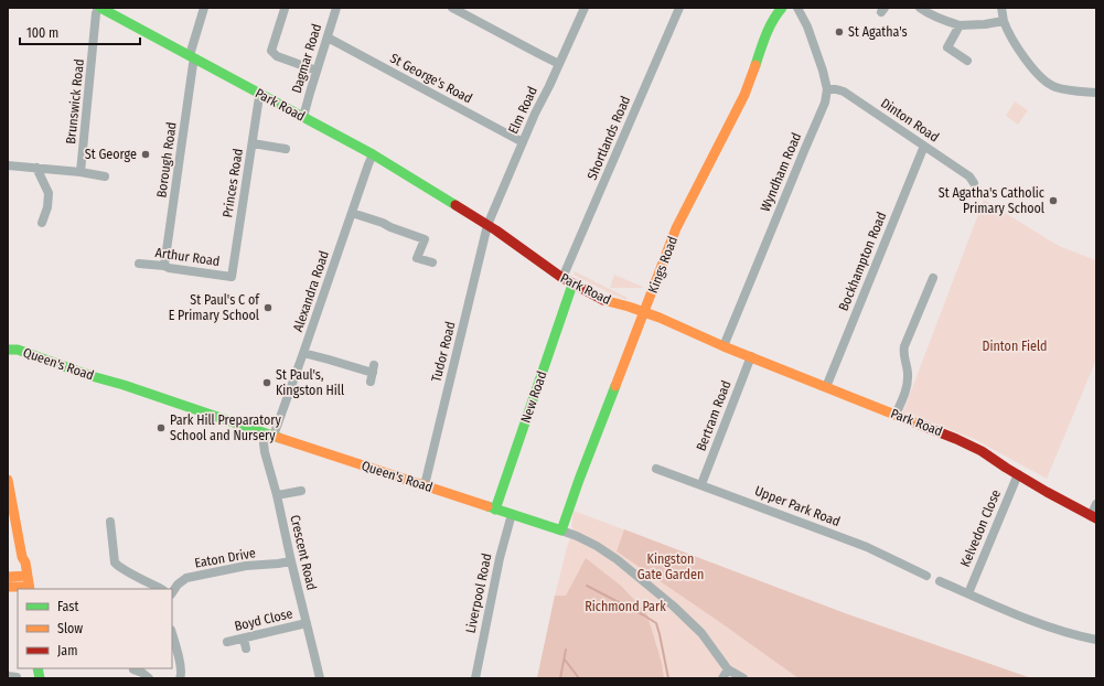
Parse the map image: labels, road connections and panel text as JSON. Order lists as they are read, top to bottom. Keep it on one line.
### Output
{"streets":{"street":["Dagmar Road","St George's Road","Brunswick Road","Park Road","Elm Road","Dinton Road","Shortlands Road","Borough Road","Wyndham Road","Princes Road","Arthur Road","Bockhampton Road","Kings Road","Alexandra Road","Tudor Road","Queen's Road","New Road","Bertram Road","Upper Park Road","Kelvedon Close","Crescent Road","Eaton Drive","Liverpool Road","Boyd Close"]},"crossings":[["Dagmar Road","St George's Road"],["Dagmar Road","Park Road"],["St George's Road","Elm Road"],["Brunswick Road","Park Road"],["Park Road","Elm Road"],["Park Road","Shortlands Road"],["Park Road","Borough Road"],["Park Road","Wyndham Road"],["Park Road","Princes Road"],["Park Road","Bockhampton Road"],["Park Road","Kings Road"],["Park Road","Alexandra Road"],["Park Road","Tudor Road"],["Park Road","New Road"],["Park Road","Bertram Road"],["Park Road","Kelvedon Close"],["Elm Road","Tudor Road"],["Dinton Road","Wyndham Road"],["Dinton Road","Bockhampton Road"],["Borough Road","Arthur Road"],["Princes Road","Arthur Road"],["Kings Road","Queen's Road"],["Alexandra Road","Queen's Road"],["Alexandra Road","Crescent Road"],["Tudor Road","Queen's Road"],["Queen's Road","New Road"],["Queen's Road","Crescent Road"],["Queen's Road","Liverpool Road"],["Bertram Road","Upper Park Road"],["Crescent Road","Eaton Drive"],["Crescent Road","Boyd Close"]],"parks":["Dinton Field","Kingston Gate Garden","Richmond Park"],"places":["St Agatha's","St George","St Agatha's Catholic Primary School","St Paul's C of E Primary School","St Paul's, Kingston Hill","Park Hill Preparatory School and Nursery"],"legend":["Fast","Slow","Jam"],"scale_bar":"100 m"}
